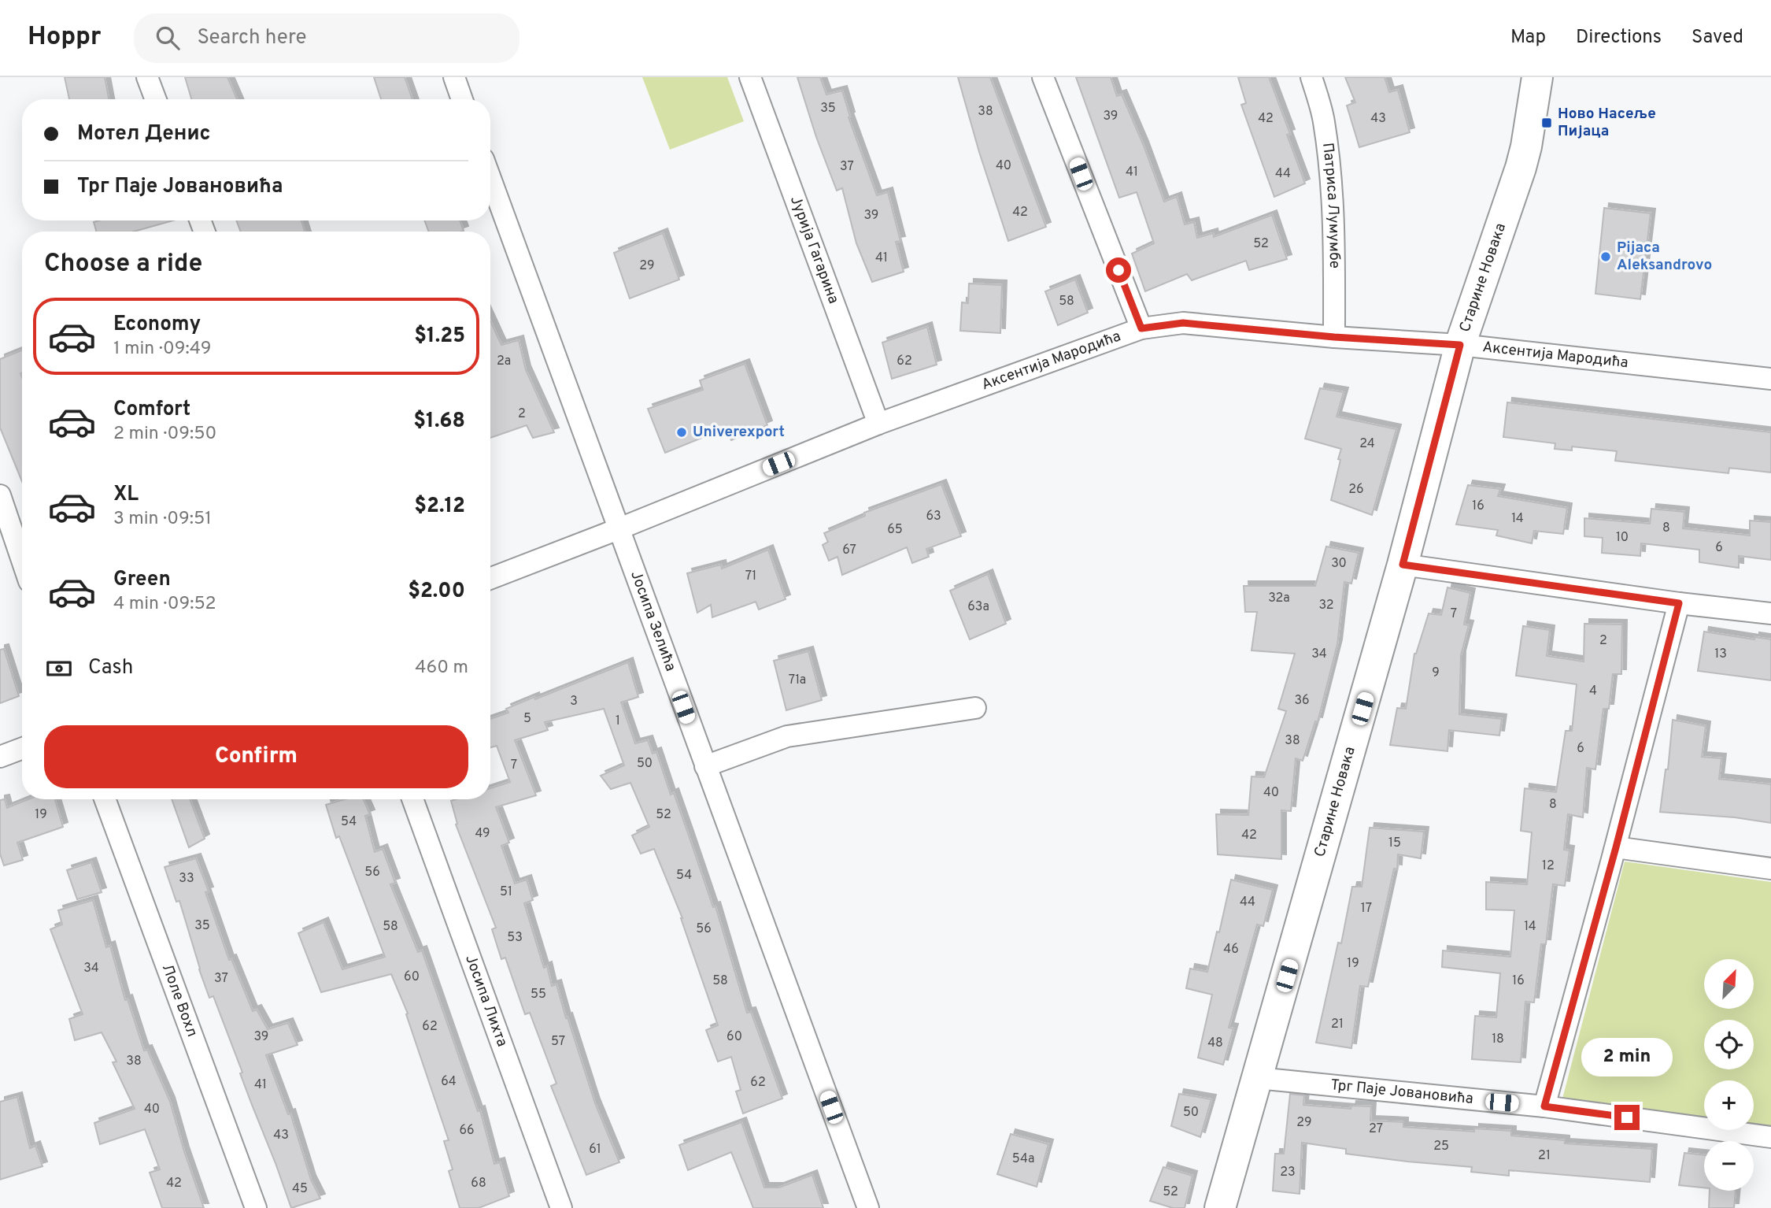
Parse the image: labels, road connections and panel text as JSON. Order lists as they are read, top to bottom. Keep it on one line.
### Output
{"streets":{"street":["Патриса Лумумбе","Јурија Гагарина","Старине Новака","Аксентија Мародића","Јосипа Зелића","Лоле Вохл","Јосипа Лихта","Трг Паје Јовановића"]},"crossings":[["Патриса Лумумбе","Аксентија Мародића"],["Јурија Гагарина","Аксентија Мародића"],["Старине Новака","Аксентија Мародића"],["Старине Новака","Трг Паје Јовановића"],["Аксентија Мародића","Јосипа Зелића"]],"places":{"transit":["Ново Насеље Пијаца"],"other":["Pijaca Aleksandrovo","Univerexport"]},"house_numbers":["35","38","39","42","43","40","37","41","44","42","39","52","41","29","58","2a","62","2","24","26","16","63","14","8","65","10","6","67","30","71","32a","32","63a","7","2","34","13","9","71a","4","36","3","5","1","38","6","50","7","40","8","19","52","54","49","42","15","12","56","54","33","51","44","17","35","58","14","56","53","46","19","34","60","37","58","16","55","21","62","39","60","18","57","48","38","64","62","41","40","50","29","27","66","43","25","61","21","54a","23","42","68","45","52"],"north":"top right","page":{"header":"Hoppr","search":"Search here","nav":["Map","Directions","Saved"],"banner":["Мотел Денис","Трг Паје Јовановића"],"heading":"Choose a ride","list":[{"name":"Economy","note":"1 min · 09:49","value":"$1.25"},{"name":"Comfort","note":"2 min · 09:50","value":"$1.68"},{"name":"XL","note":"3 min · 09:51","value":"$2.12"},{"name":"Green","note":"4 min · 09:52","value":"$2.00"}],"pay":["Cash","460 m"],"buttons":"Confirm","map_buttons":["+","−"],"bubble":"2 min"}}
